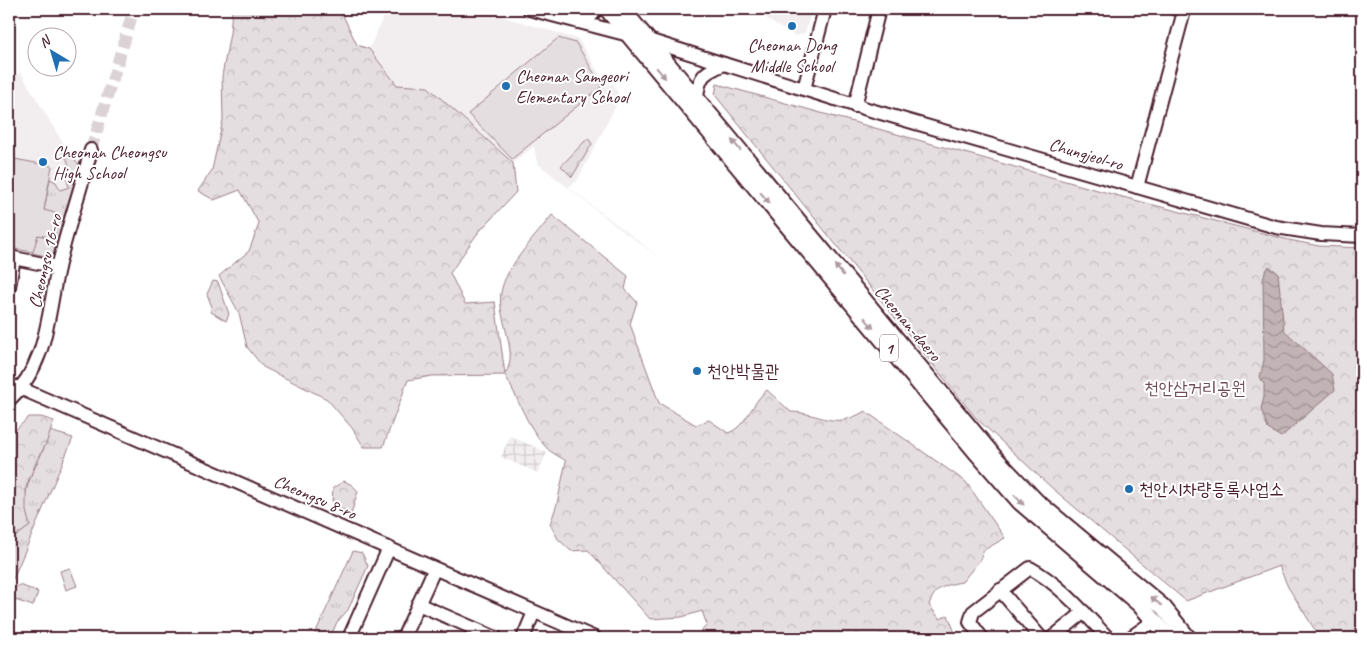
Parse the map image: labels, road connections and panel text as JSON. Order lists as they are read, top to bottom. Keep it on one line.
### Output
{"streets":{"main road":["Cheonan-daero","1"],"street":["Chungjeol-ro","Cheongsu 16-ro","Cheongsu 8-ro"]},"crossings":[["Chungjeol-ro","Cheonan-daero"],["Cheongsu 16-ro","Cheongsu 8-ro"]],"parks":["천안삼거리공원"],"places":["Cheonan Dong Middle School","Cheonan Samgeori Elementary School","Cheonan Cheongsu High School","천안박물관","천안시차량등록사업소"],"north":"top left"}
